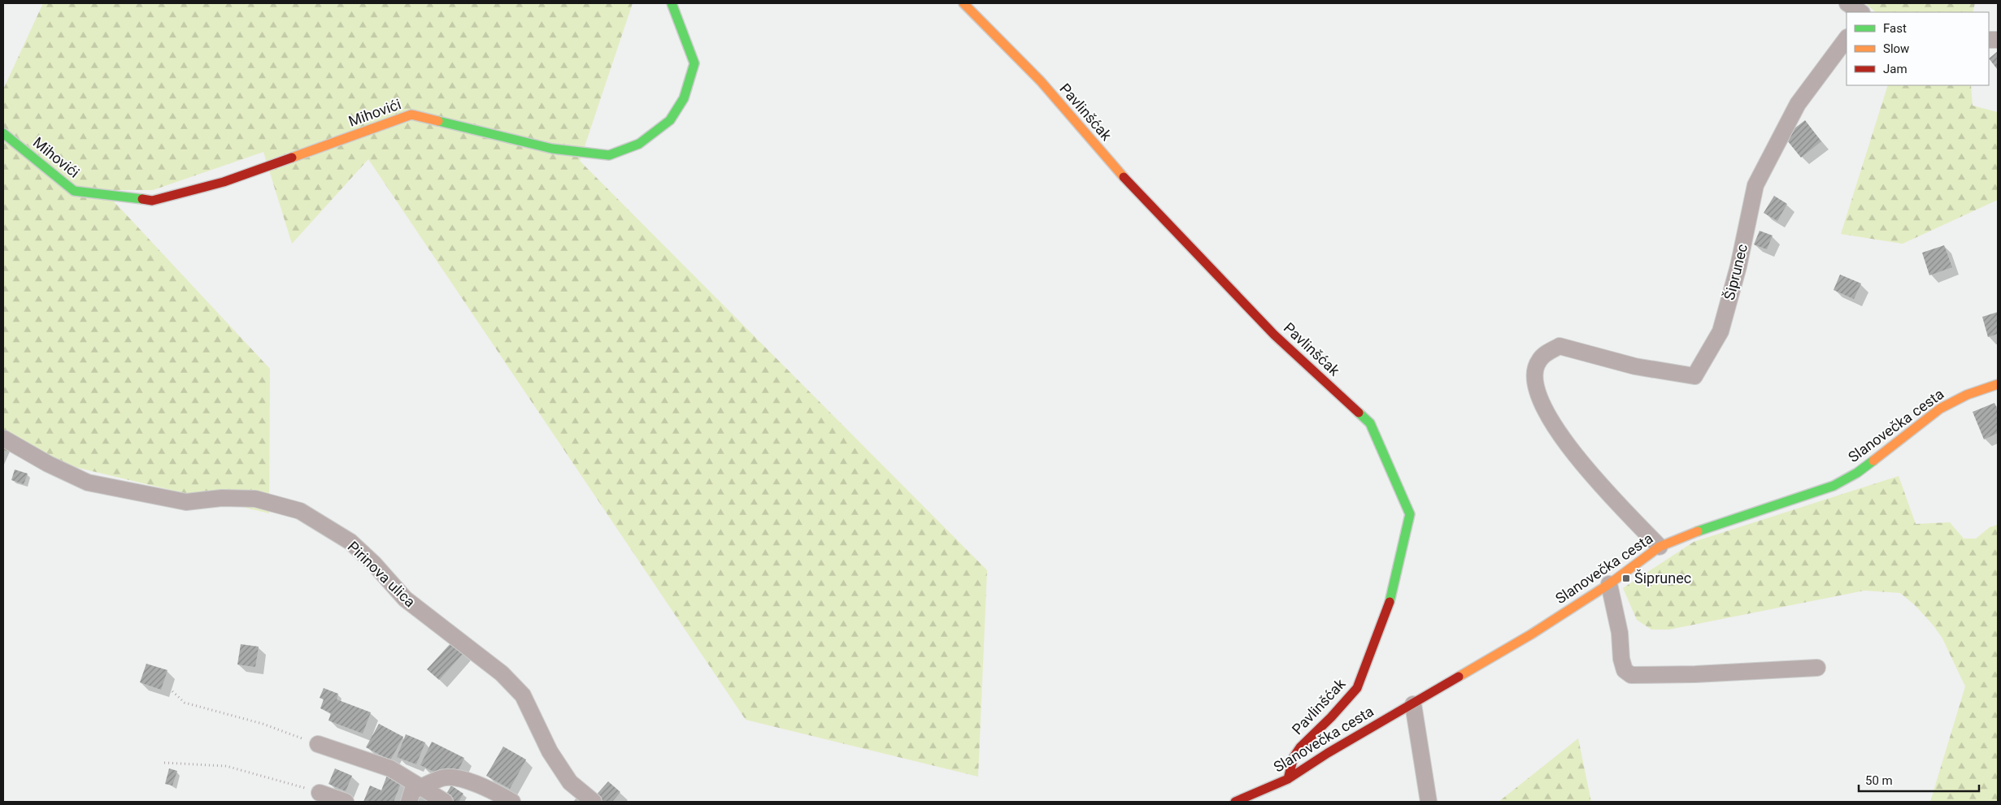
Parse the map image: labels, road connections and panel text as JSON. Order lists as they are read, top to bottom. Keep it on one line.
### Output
{"streets":{"street":["Pavlinšćak","Mihovići","Šiprunec","Slanovečka cesta","Pirinova ulica"]},"crossings":[["Pavlinšćak","Slanovečka cesta"],["Šiprunec","Slanovečka cesta"]],"places":{"transit":["Šiprunec"]},"legend":["Fast","Slow","Jam"],"scale_bar":"50 m"}
